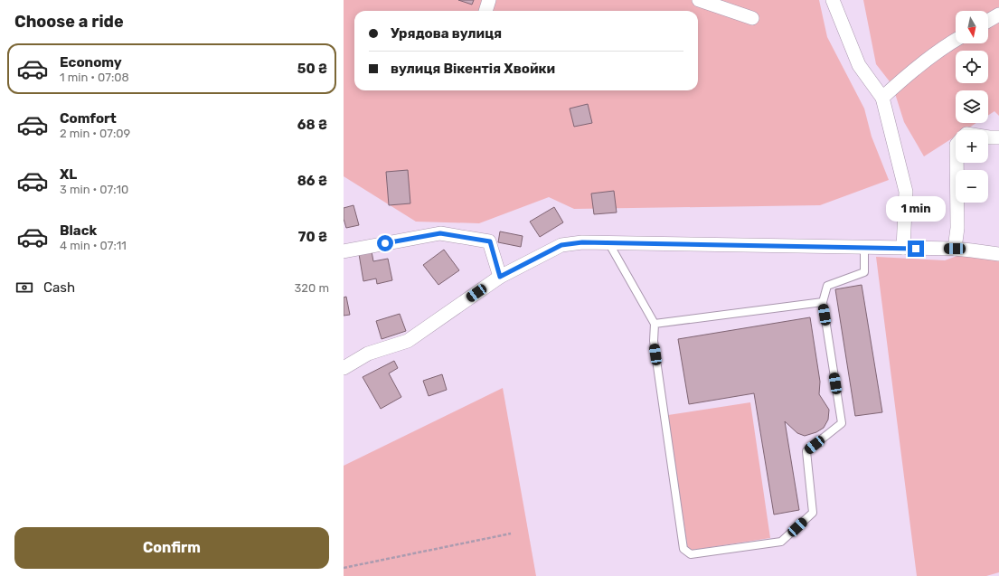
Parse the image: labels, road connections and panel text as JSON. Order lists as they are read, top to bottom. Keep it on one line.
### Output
{"north":"bottom","page":{"heading":"Choose a ride","map_buttons":["+","−"],"banner":["Урядова вулиця","вулиця Вікентія Хвойки"],"list":[{"name":"Economy","note":"1 min · 07:08","value":"50 ₴"},{"name":"Comfort","note":"2 min · 07:09","value":"68 ₴"},{"name":"XL","note":"3 min · 07:10","value":"86 ₴"},{"name":"Black","note":"4 min · 07:11","value":"70 ₴"}],"bubble":"1 min","pay":["Cash","320 m"],"buttons":"Confirm"}}
